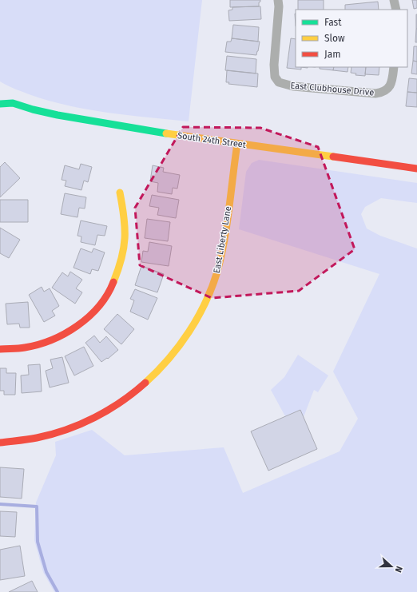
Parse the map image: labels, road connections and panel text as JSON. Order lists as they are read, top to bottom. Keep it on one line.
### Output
{"streets":{"street":["East Clubhouse Drive","South 24th Street","East Liberty Lane"]},"crossings":[["South 24th Street","East Liberty Lane"]],"legend":["Fast","Slow","Jam"],"north":"right"}
